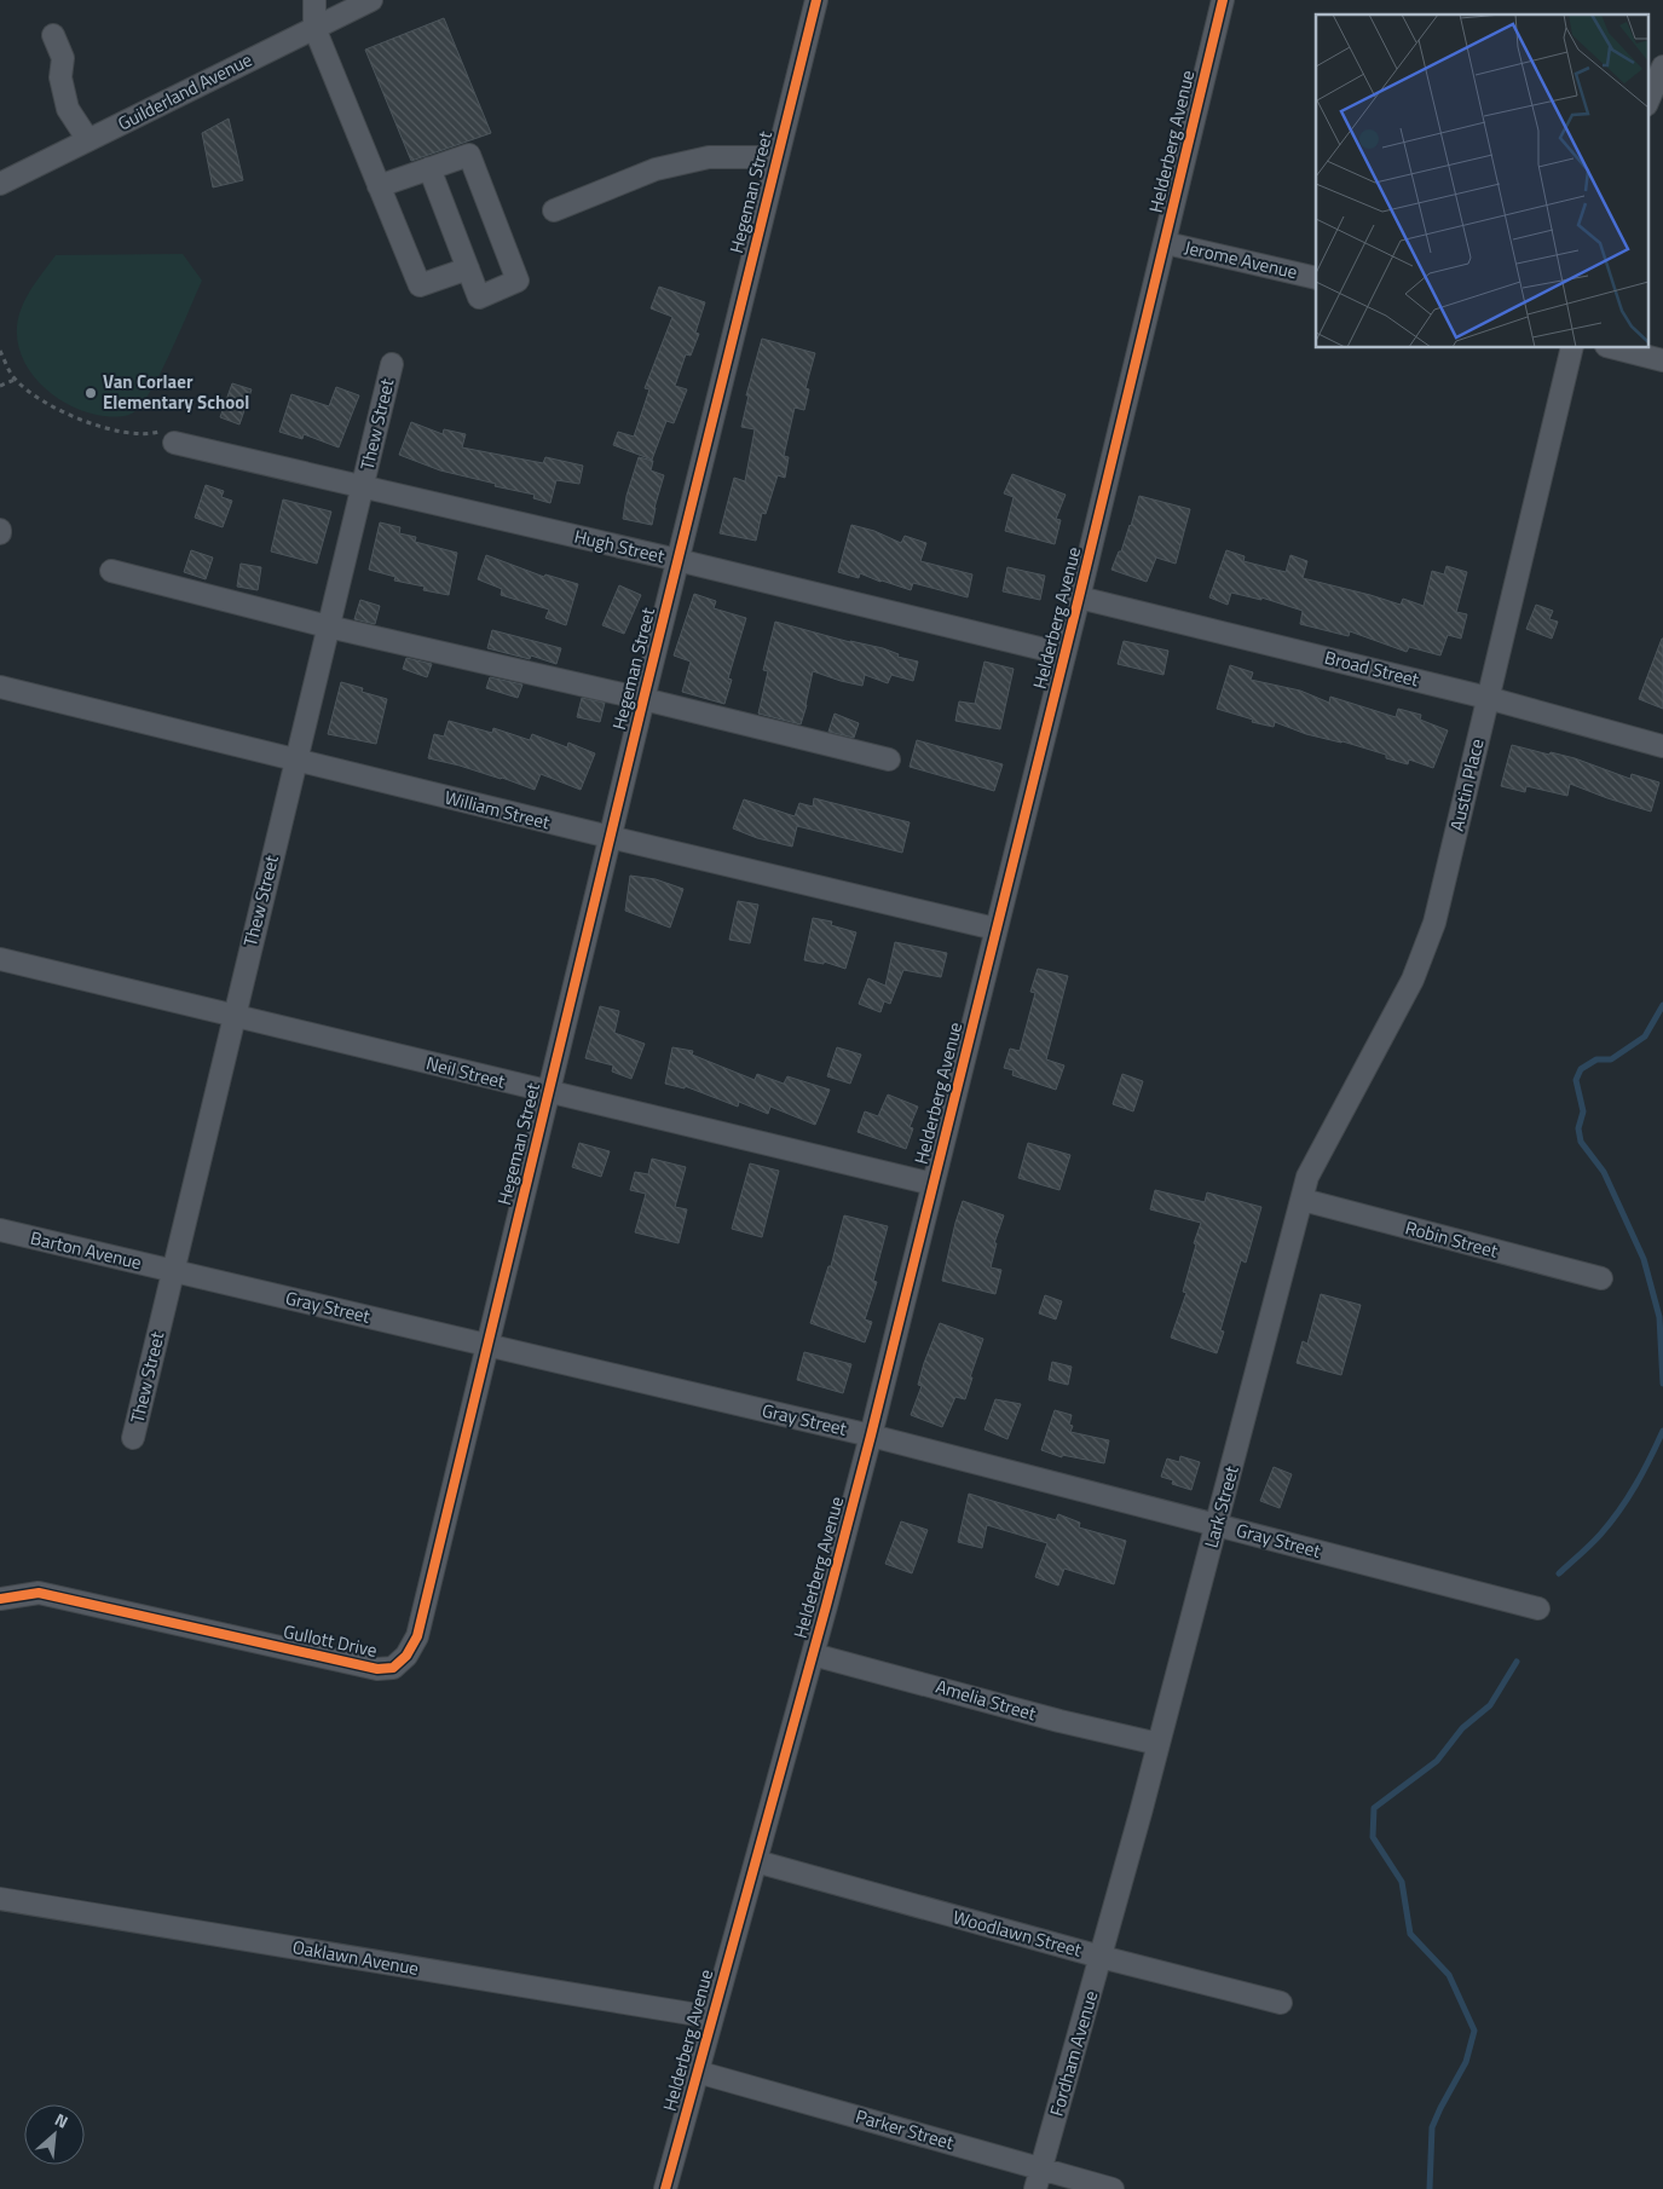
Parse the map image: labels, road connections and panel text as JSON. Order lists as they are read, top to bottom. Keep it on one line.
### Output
{"streets":{"street":["Guilderland Avenue","Helderberg Avenue","Hegeman Street","Jerome Avenue","Thew Street","Hugh Street","Broad Street","Austin Place","William Street","Neil Street","Robin Street","Barton Avenue","Gray Street","Lark Street","Gullott Drive","Amelia Street","Woodlawn Street","Oaklawn Avenue","Fordham Avenue","Parker Street"]},"crossings":[["Helderberg Avenue","Jerome Avenue"],["Helderberg Avenue","Hugh Street"],["Helderberg Avenue","Broad Street"],["Helderberg Avenue","William Street"],["Helderberg Avenue","Neil Street"],["Helderberg Avenue","Gray Street"],["Helderberg Avenue","Amelia Street"],["Helderberg Avenue","Woodlawn Street"],["Helderberg Avenue","Oaklawn Avenue"],["Helderberg Avenue","Parker Street"],["Hegeman Street","Hugh Street"],["Hegeman Street","William Street"],["Hegeman Street","Neil Street"],["Hegeman Street","Gray Street"],["Hegeman Street","Gullott Drive"],["Thew Street","Hugh Street"],["Thew Street","William Street"],["Thew Street","Neil Street"],["Thew Street","Barton Avenue"],["Thew Street","Gray Street"],["Broad Street","Austin Place"],["Austin Place","Robin Street"],["Austin Place","Lark Street"],["Robin Street","Lark Street"],["Barton Avenue","Gray Street"],["Gray Street","Lark Street"],["Gray Street","Gullott Drive"],["Lark Street","Amelia Street"],["Lark Street","Fordham Avenue"],["Woodlawn Street","Fordham Avenue"],["Fordham Avenue","Parker Street"]],"places":["Van Corlaer Elementary School"],"north":"top right"}
